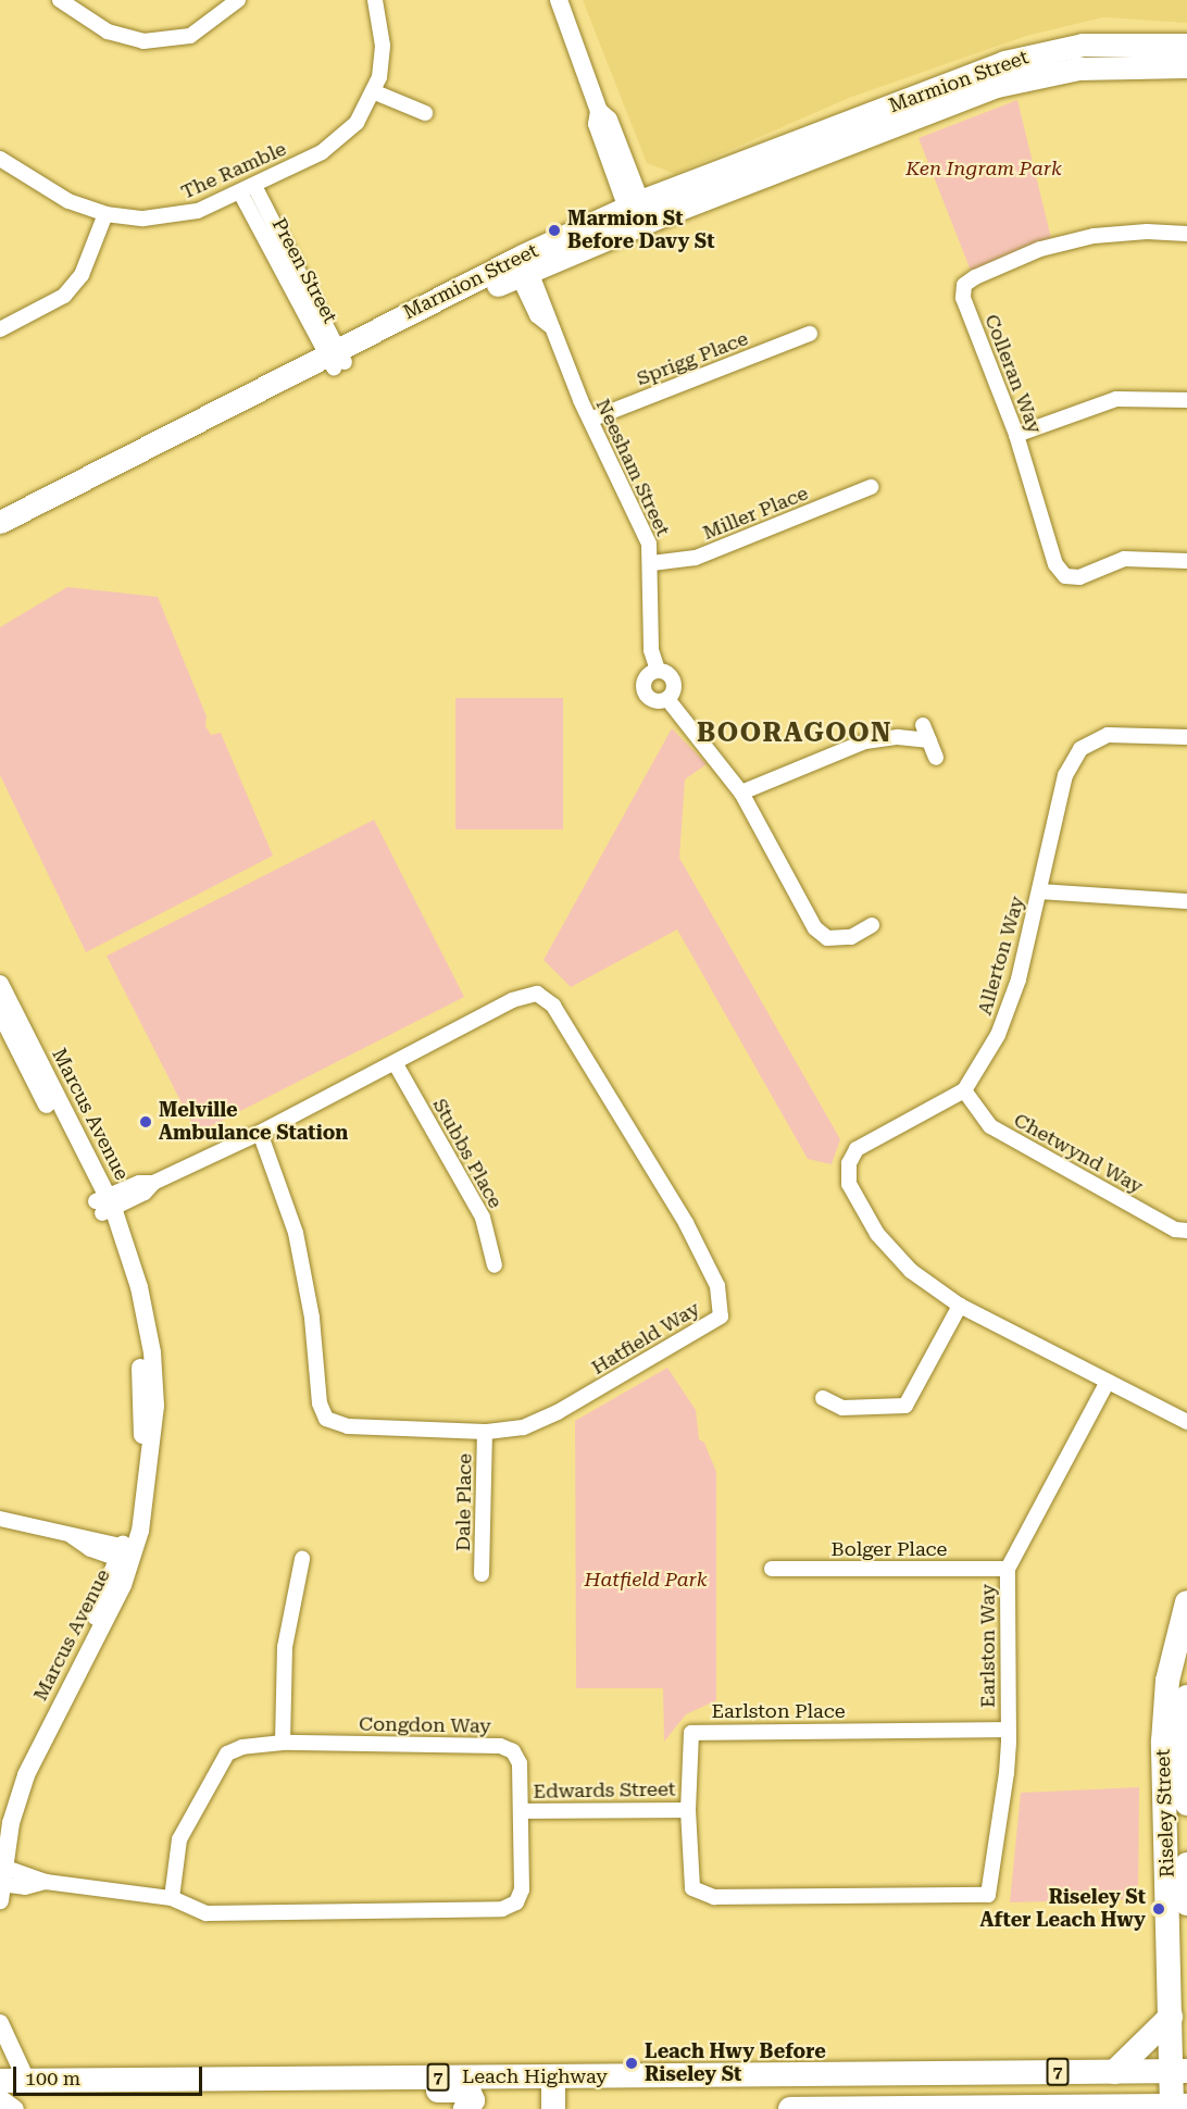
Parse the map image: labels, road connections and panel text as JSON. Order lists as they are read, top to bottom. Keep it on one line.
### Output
{"streets":{"highway":["Riseley Street","7","Leach Highway"],"main road":["Marmion Street"],"street":["The Ramble","Preen Street","Sprigg Place","Colleran Way","Neesham Street","Miller Place","Allerton Way","Marcus Avenue","Stubbs Place","Chetwynd Way","Hatfield Way","Dale Place","Bolger Place","Earlston Way","Earlston Place","Congdon Way","Edwards Street"]},"crossings":[["Marmion Street","Preen Street"],["Marmion Street","Neesham Street"],["The Ramble","Preen Street"],["Sprigg Place","Neesham Street"],["Neesham Street","Miller Place"],["Allerton Way","Chetwynd Way"],["Marcus Avenue","Hatfield Way"],["Marcus Avenue","Congdon Way"],["Stubbs Place","Hatfield Way"],["Hatfield Way","Dale Place"],["Bolger Place","Earlston Way"],["Earlston Way","Earlston Place"],["Earlston Place","Edwards Street"],["Congdon Way","Edwards Street"],["Riseley Street","7"],["Riseley Street","Leach Highway"]],"districts":["BOORAGOON"],"parks":["Ken Ingram Park","Hatfield Park"],"places":["Marmion St Before Davy St","Melville Ambulance Station","Riseley St After Leach Hwy","Leach Hwy Before Riseley St"],"scale_bar":"100 m"}
